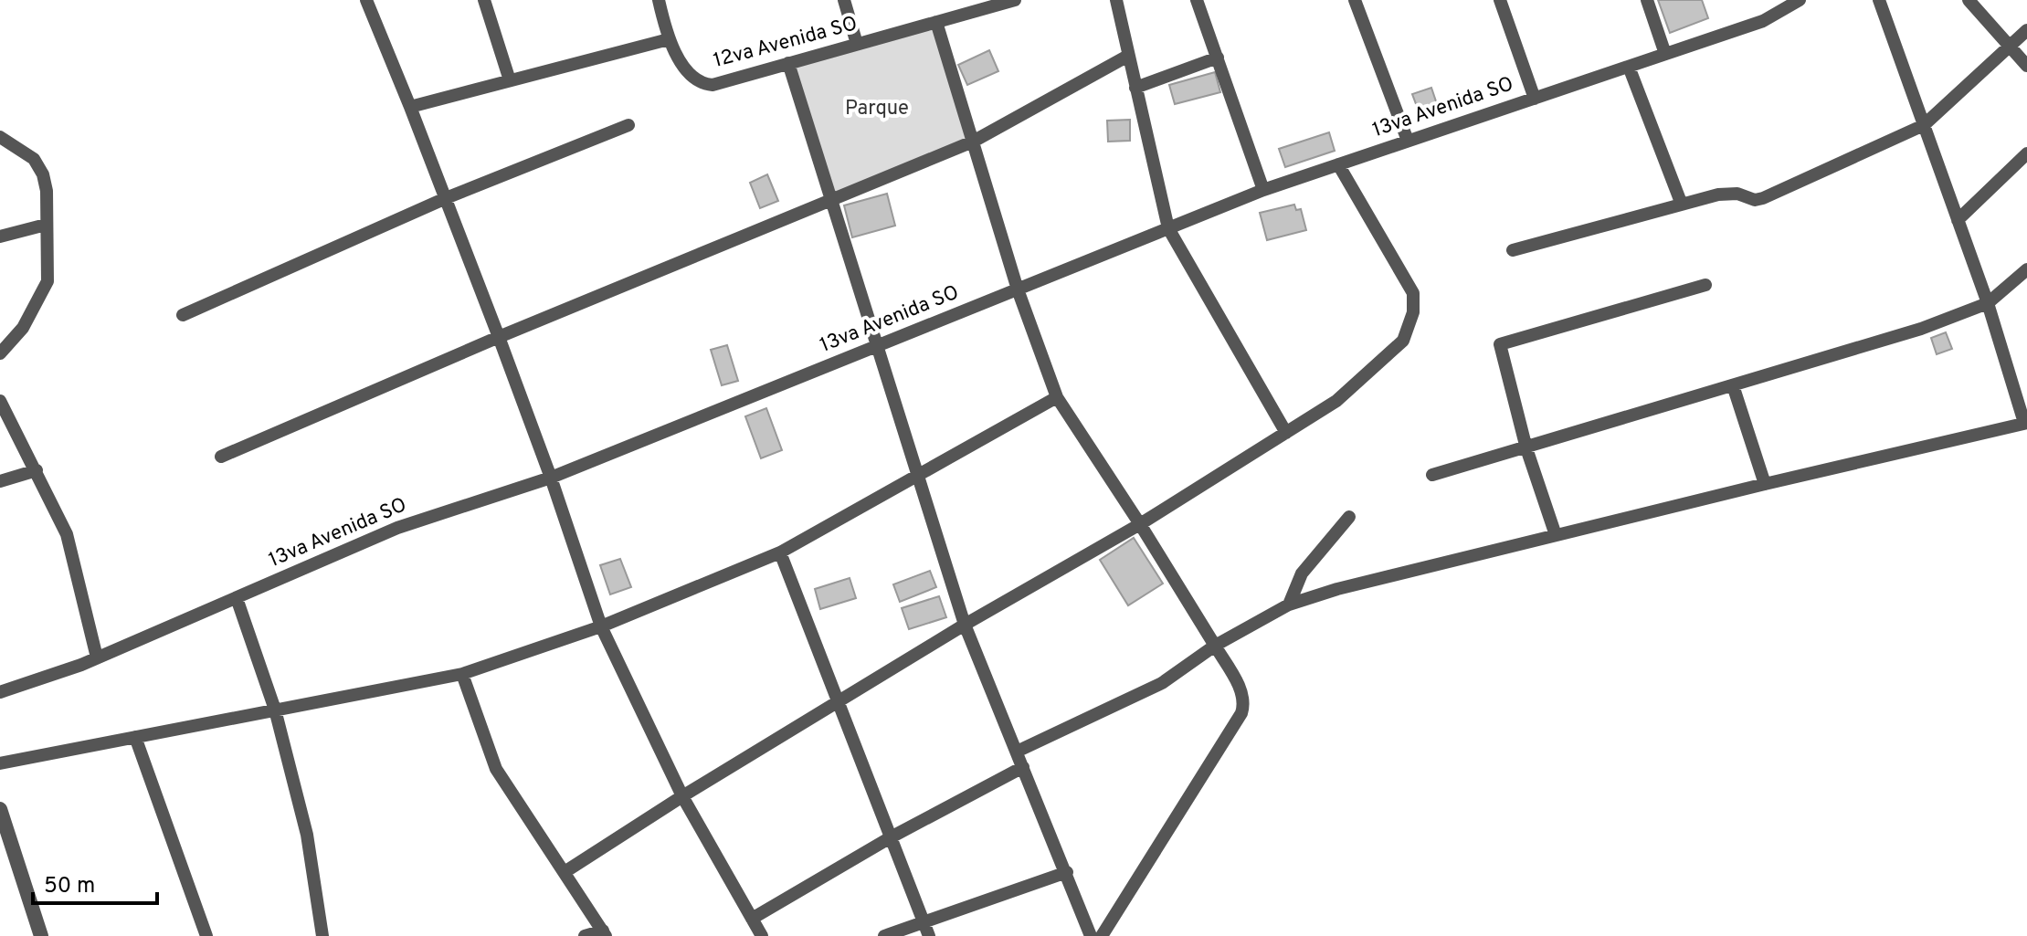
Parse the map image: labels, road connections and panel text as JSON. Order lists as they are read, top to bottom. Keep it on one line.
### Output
{"streets":{"street":["12va Avenida SO","13va Avenida SO"]},"parks":["Parque"],"scale_bar":"50 m"}
